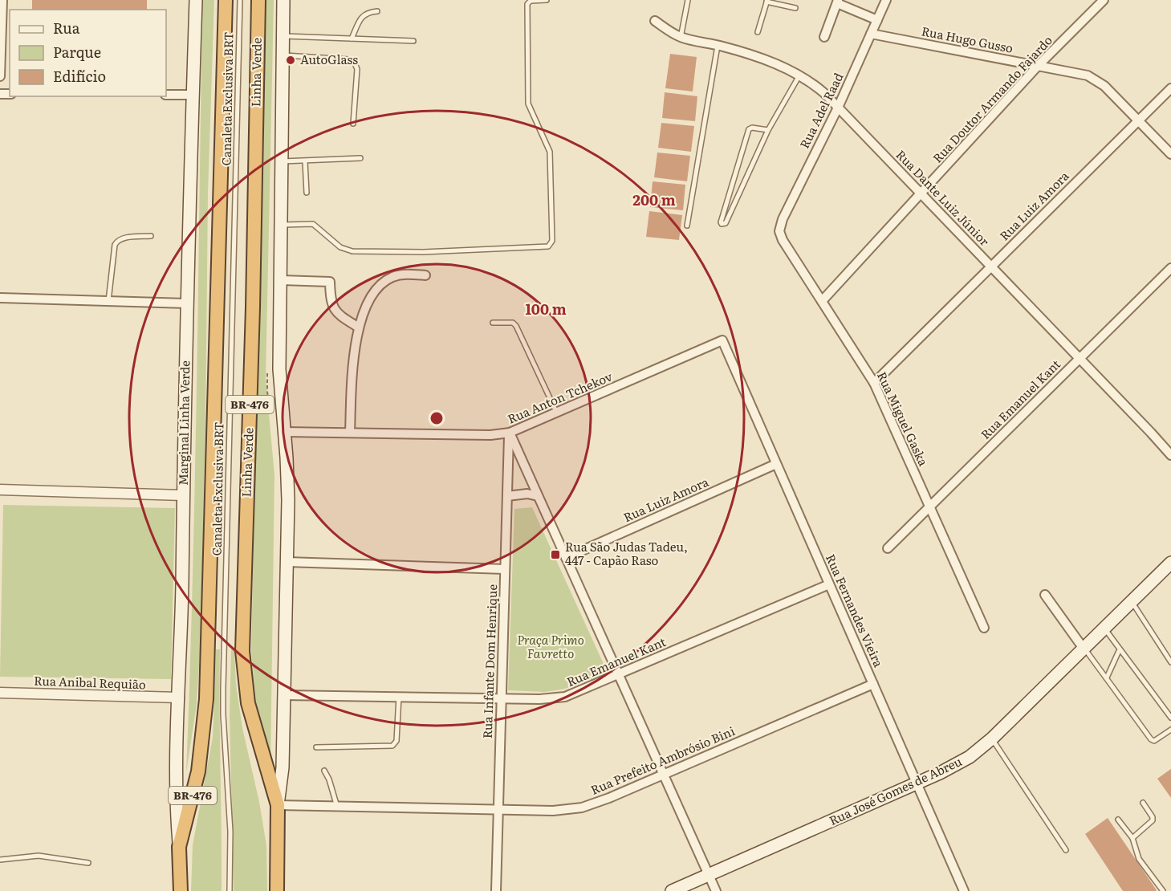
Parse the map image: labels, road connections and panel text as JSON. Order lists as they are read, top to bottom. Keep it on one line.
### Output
{"streets":{"highway":["Linha Verde","BR-476"],"main road":["Marginal Linha Verde","Rua José Gomes de Abreu"],"street":["Rua Hugo Gusso","Rua Doutor Armando Fajardo","Rua Adel Raad","Rua Dante Luiz Júnior","Rua Luiz Amora","Rua Anton Tchekov","Rua Emanuel Kant","Rua Miguel Gaska","Rua Fernandes Vieira","Rua Infante Dom Henrique","Rua Anibal Requião","Rua Prefeito Ambrósio Bini"],"lane":["Canaleta Exclusiva BRT"]},"crossings":[["Rua Hugo Gusso","Rua Doutor Armando Fajardo"],["Rua Hugo Gusso","Rua Adel Raad"],["Rua Hugo Gusso","Rua Luiz Amora"],["Linha Verde","Rua Prefeito Ambrósio Bini"],["Rua Doutor Armando Fajardo","Rua Dante Luiz Júnior"],["Rua Doutor Armando Fajardo","Rua Miguel Gaska"],["Rua Adel Raad","Rua Dante Luiz Júnior"],["Rua Adel Raad","Rua Miguel Gaska"],["Rua Dante Luiz Júnior","Rua Luiz Amora"],["Rua Dante Luiz Júnior","Rua Emanuel Kant"],["Rua Luiz Amora","Rua Miguel Gaska"],["Rua Luiz Amora","Rua Fernandes Vieira"],["Rua Anton Tchekov","Rua Fernandes Vieira"],["Rua Anton Tchekov","Rua Infante Dom Henrique"],["Rua Emanuel Kant","Rua Miguel Gaska"],["Rua Emanuel Kant","Rua Fernandes Vieira"],["Rua Emanuel Kant","Rua Infante Dom Henrique"],["BR-476","Marginal Linha Verde"],["Marginal Linha Verde","Rua Anibal Requião"],["Rua Fernandes Vieira","Rua Prefeito Ambrósio Bini"],["Rua Fernandes Vieira","Rua José Gomes de Abreu"],["Rua Infante Dom Henrique","Rua Prefeito Ambrósio Bini"]],"parks":["Praça Primo Favretto"],"places":{"other":["AutoGlass"],"transit":["Rua São Judas Tadeu, 447 - Capão Raso"]},"legend":["Rua","Parque","Edifício"],"rings":["200 m","100 m"]}
